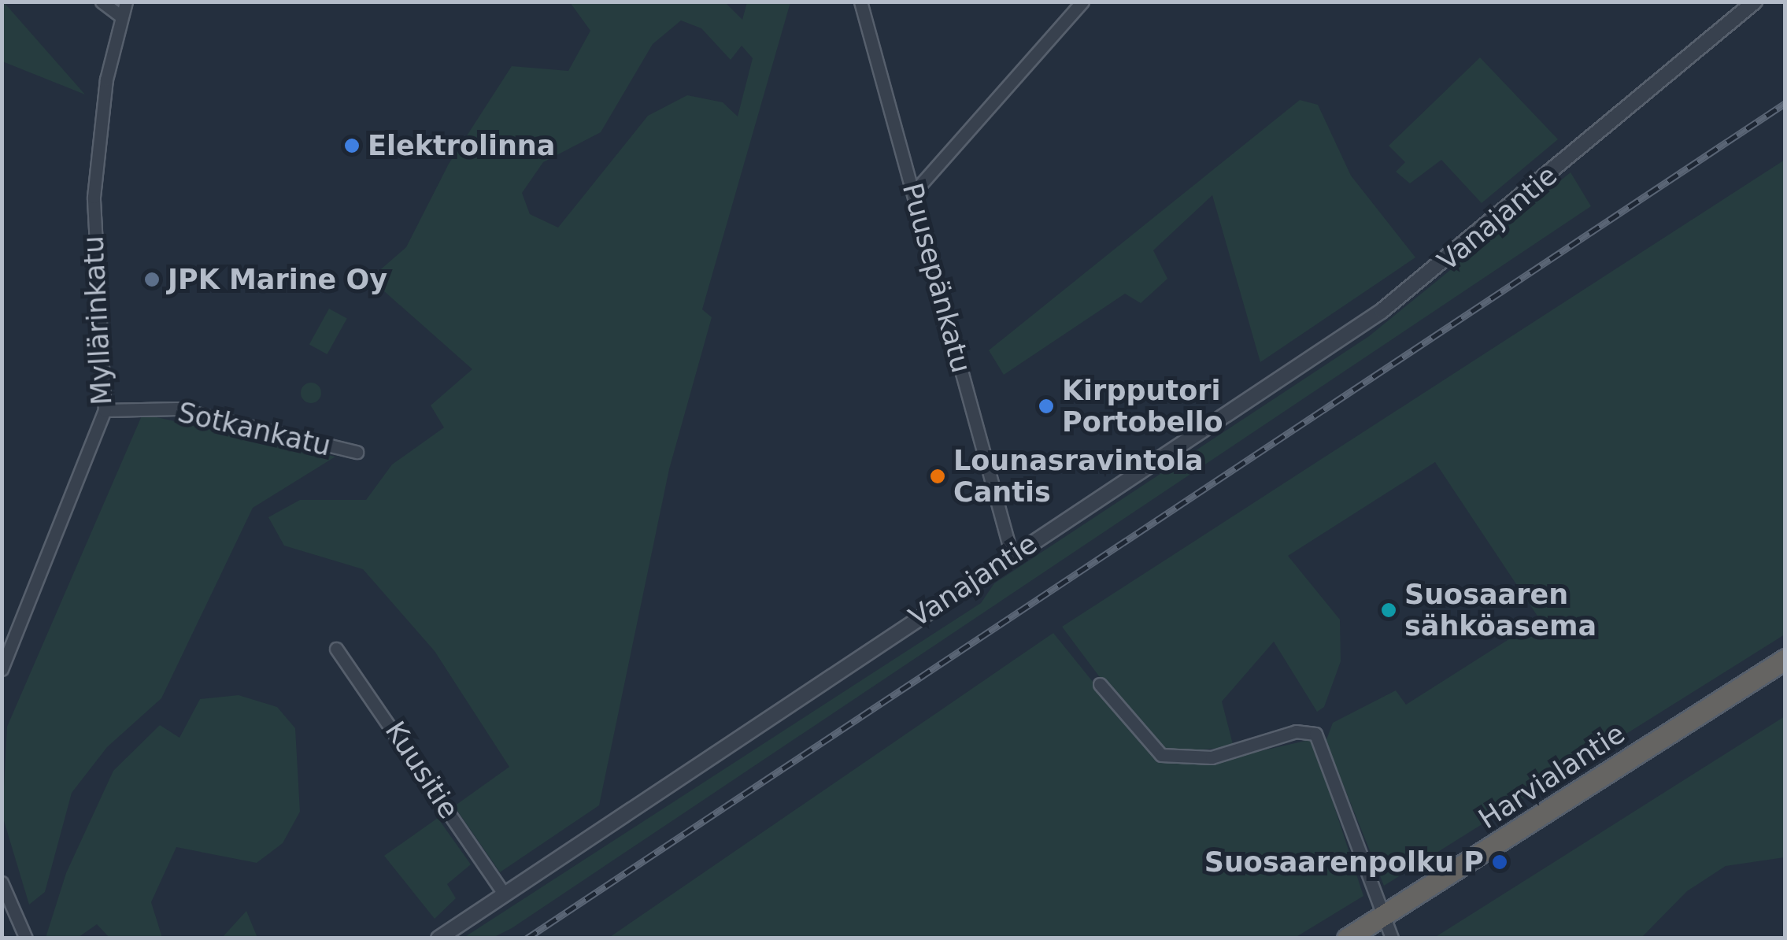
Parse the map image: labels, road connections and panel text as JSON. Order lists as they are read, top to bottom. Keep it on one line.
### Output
{"streets":{"highway":["Harvialantie"],"street":["Vanajantie","Puusepänkatu","Myllärinkatu","Sotkankatu","Kuusitie"]},"crossings":[["Vanajantie","Puusepänkatu"],["Vanajantie","Kuusitie"],["Myllärinkatu","Sotkankatu"]],"places":["Elektrolinna","JPK Marine Oy","Kirpputori Portobello","Lounasravintola Cantis","Suosaaren sähköasema","Suosaarenpolku P"]}
